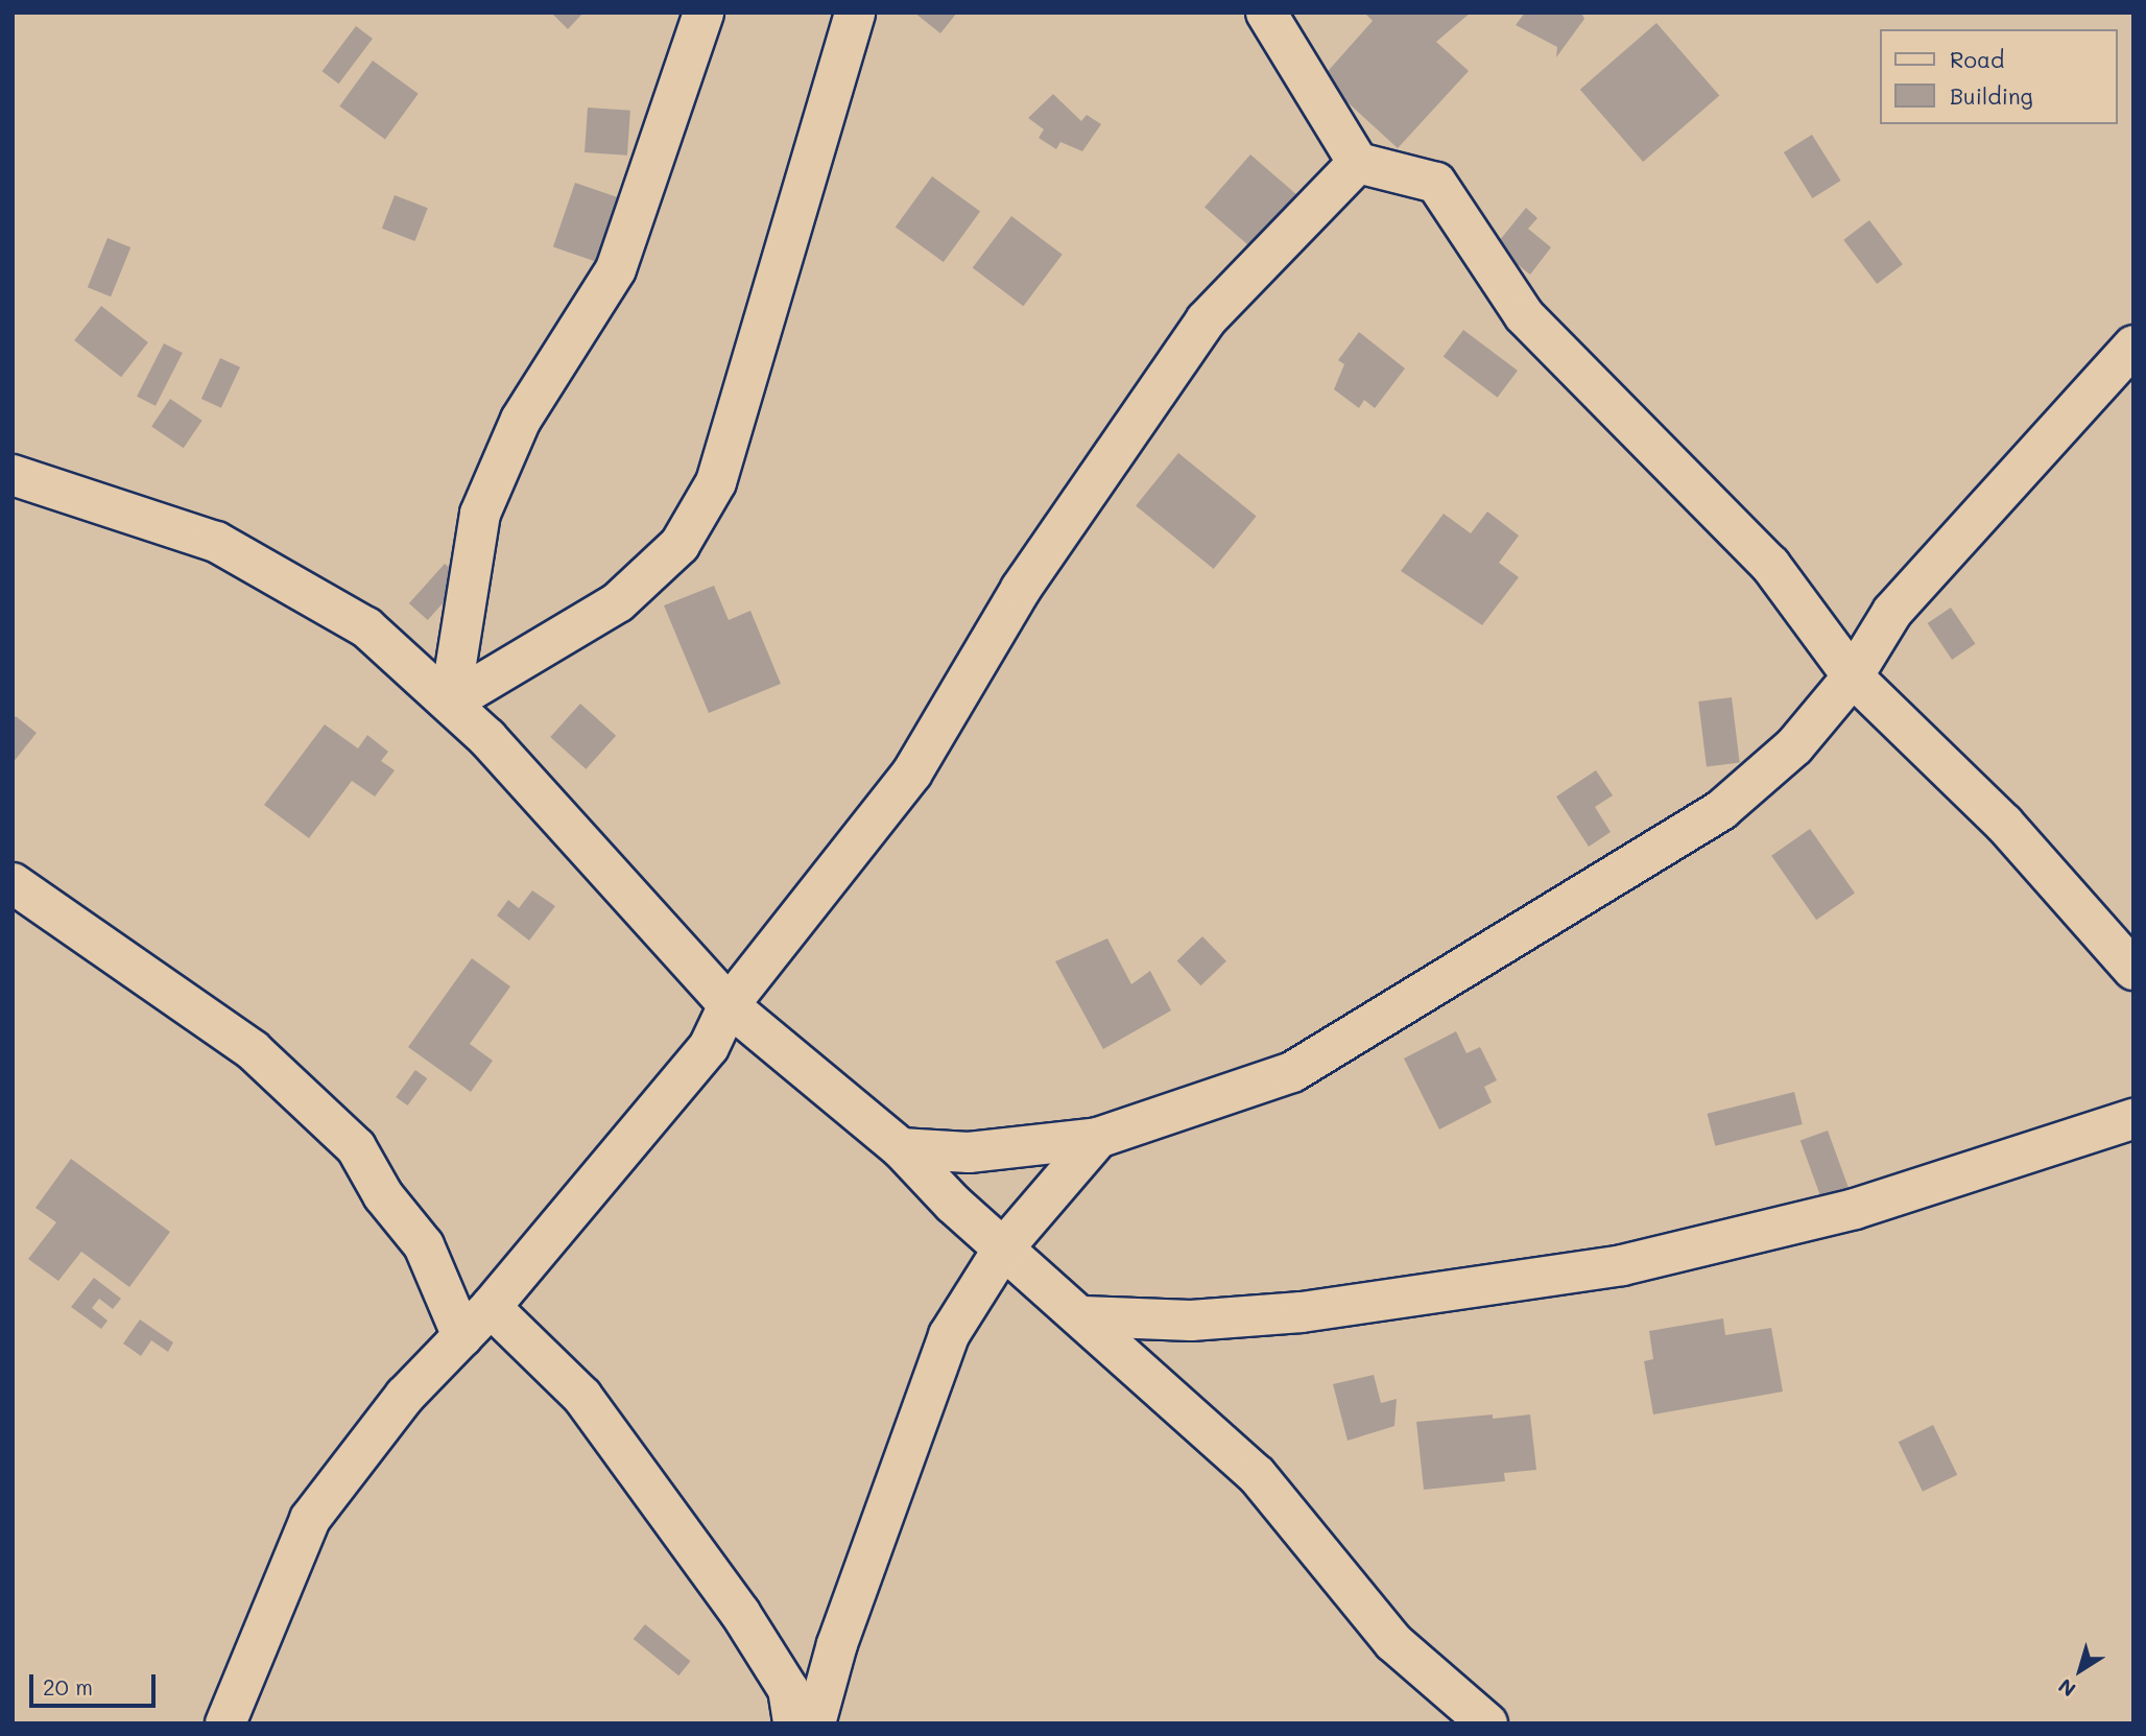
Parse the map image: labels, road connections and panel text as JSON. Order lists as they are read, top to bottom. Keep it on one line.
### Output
{"legend":["Road","Building"],"scale_bar":"20 m","north":"bottom left"}
